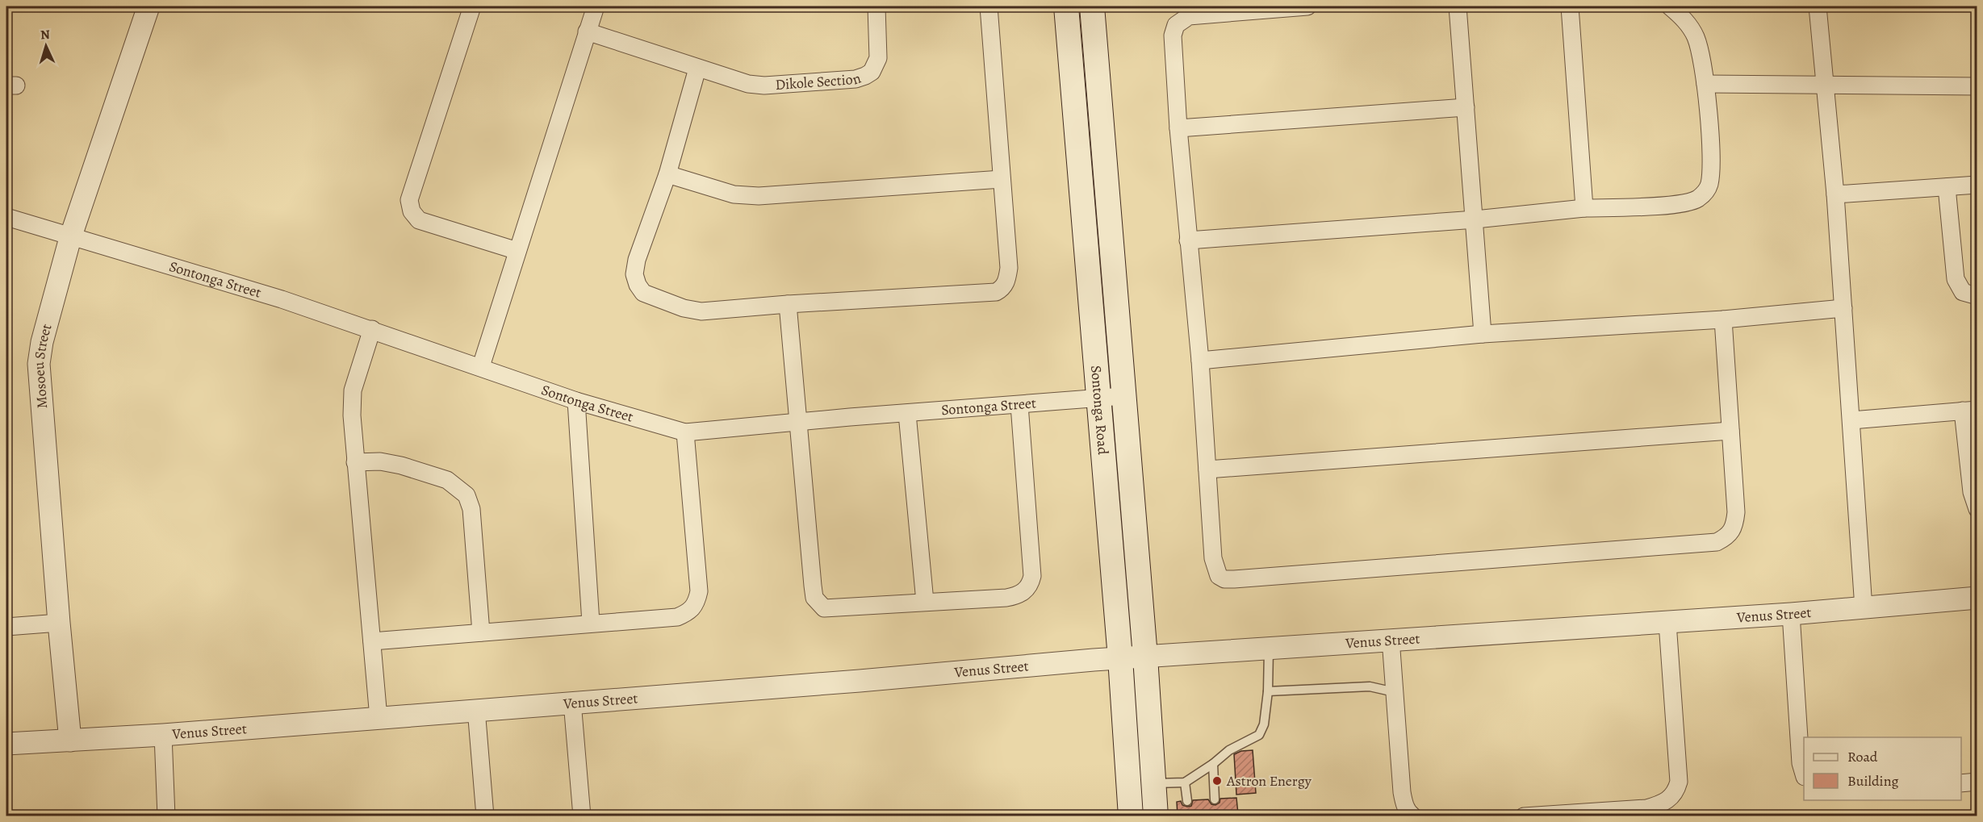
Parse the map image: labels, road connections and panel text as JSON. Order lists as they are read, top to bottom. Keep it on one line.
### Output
{"streets":{"main road":["Sontonga Road"],"street":["Dikole Section","Sontonga Street","Mosoeu Street","Venus Street"]},"crossings":[["Sontonga Street","Mosoeu Street"],["Sontonga Street","Sontonga Road"],["Mosoeu Street","Venus Street"],["Sontonga Road","Venus Street"]],"places":["Astron Energy"],"legend":["Road","Building"],"north":"top"}
